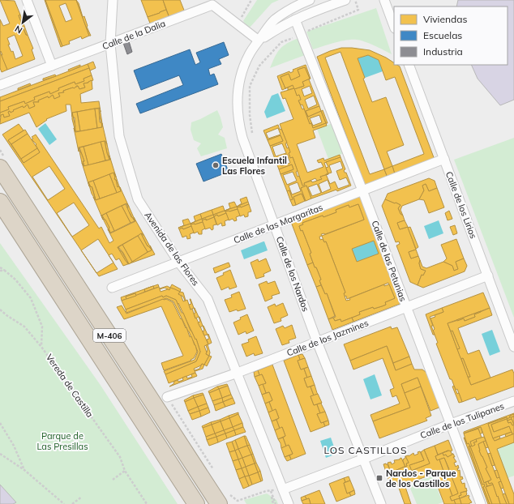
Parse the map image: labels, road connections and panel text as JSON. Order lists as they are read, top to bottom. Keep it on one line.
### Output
{"streets":{"highway":["M-406"],"street":["Calle de la Dalia","Calle de los Lirios","Calle de las Margaritas","Avenida de las Flores","Calle de las Petunias","Calle de los Nardos","Calle de los Jazmines","Calle de los Tulipanes"],"path":["Vereda de Castilla"]},"crossings":[["Calle de la Dalia","Avenida de las Flores"],["Calle de la Dalia","Calle de los Nardos"],["Calle de los Lirios","Calle de las Margaritas"],["Calle de los Lirios","Calle de los Jazmines"],["Calle de las Margaritas","Avenida de las Flores"],["Calle de las Margaritas","Calle de las Petunias"],["Calle de las Margaritas","Calle de los Nardos"],["Avenida de las Flores","Calle de los Jazmines"],["Avenida de las Flores","Calle de los Tulipanes"],["Calle de las Petunias","Calle de los Nardos"],["Calle de las Petunias","Calle de los Jazmines"],["Calle de las Petunias","Calle de los Tulipanes"],["Calle de los Nardos","Calle de los Jazmines"],["Calle de los Nardos","Calle de los Tulipanes"]],"districts":["LOS CASTILLOS"],"parks":["Parque de Las Presillas"],"places":{"other":["Escuela Infantil Las Flores"],"transit":["Nardos - Parque de los Castillos"]},"legend":["Viviendas","Escuelas","Industria"],"north":"bottom left"}
